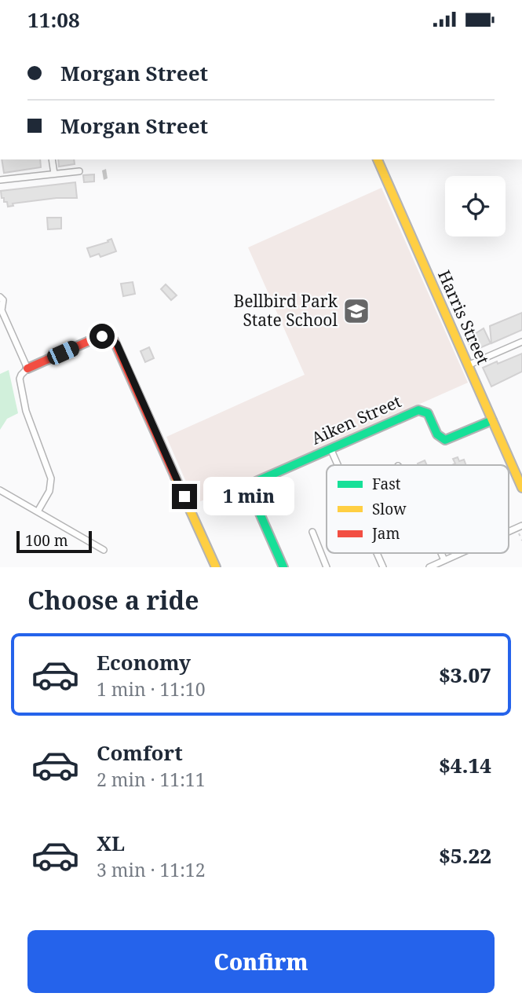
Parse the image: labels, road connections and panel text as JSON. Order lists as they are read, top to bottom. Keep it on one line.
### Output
{"streets":{"street":["Harris Street","Aiken Street"]},"crossings":[["Harris Street","Aiken Street"]],"places":{"school or university":["Bellbird Park State School"]},"legend":["Fast","Slow","Jam"],"scale_bar":"100 m","page":{"status":"11:08","banner":["Morgan Street","Morgan Street"],"bubble":"1 min","scale":"100 m","heading":"Choose a ride","list":[{"name":"Economy","note":"1 min · 11:10","value":"$3.07"},{"name":"Comfort","note":"2 min · 11:11","value":"$4.14"},{"name":"XL","note":"3 min · 11:12","value":"$5.22"}],"buttons":"Confirm"}}
